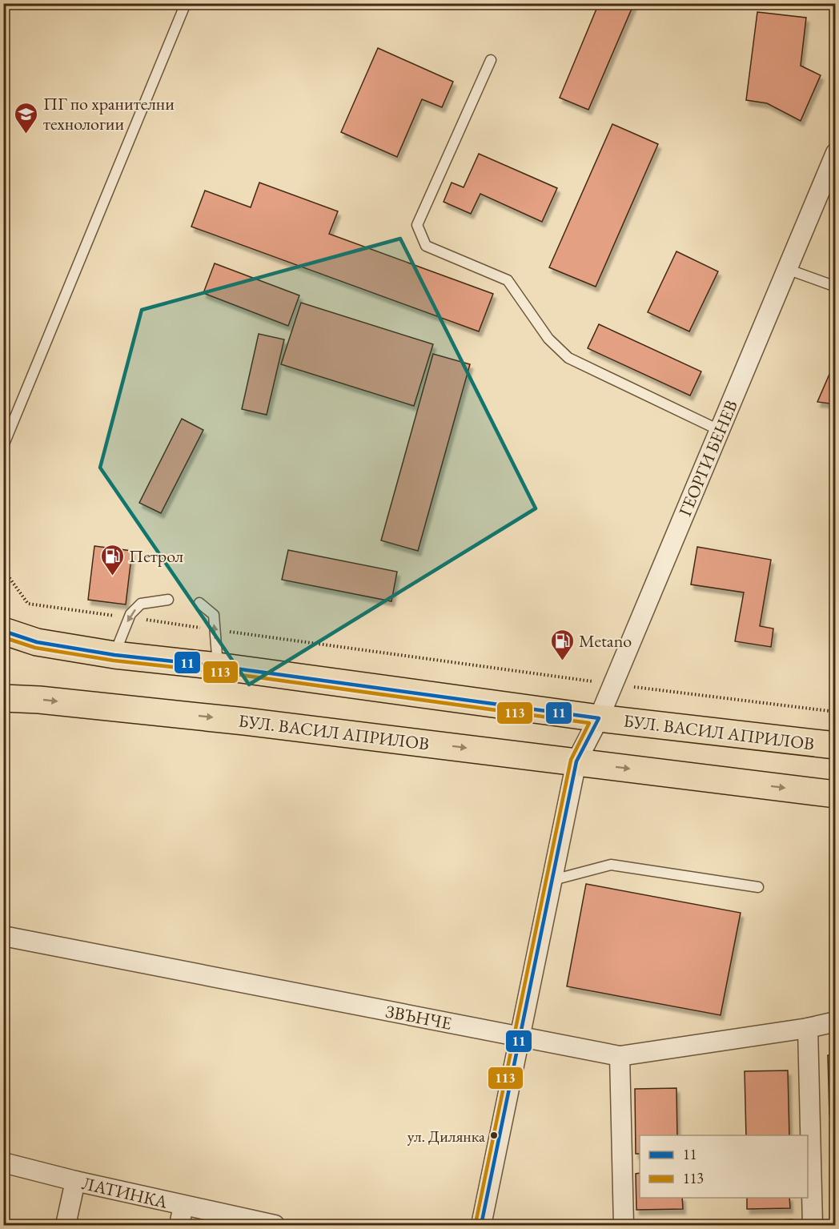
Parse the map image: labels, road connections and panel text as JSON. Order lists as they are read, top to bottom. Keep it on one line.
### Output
{"streets":{"main road":["БУЛ. ВАСИЛ АПРИЛОВ"],"street":["ГЕОРГИ БЕНЕВ","ЗВЪНЧЕ","ЛАТИНКА"]},"crossings":[["ГЕОРГИ БЕНЕВ","БУЛ. ВАСИЛ АПРИЛОВ"],["ГЕОРГИ БЕНЕВ","ЗВЪНЧЕ"]],"places":{"school or university":["ПГ по хранителни технологии"],"fuel station":["Петрол","Metano"],"other":["ул. Дилянка"]},"lines":["transit line 11","transit line 113"],"legend":["11","113"]}
